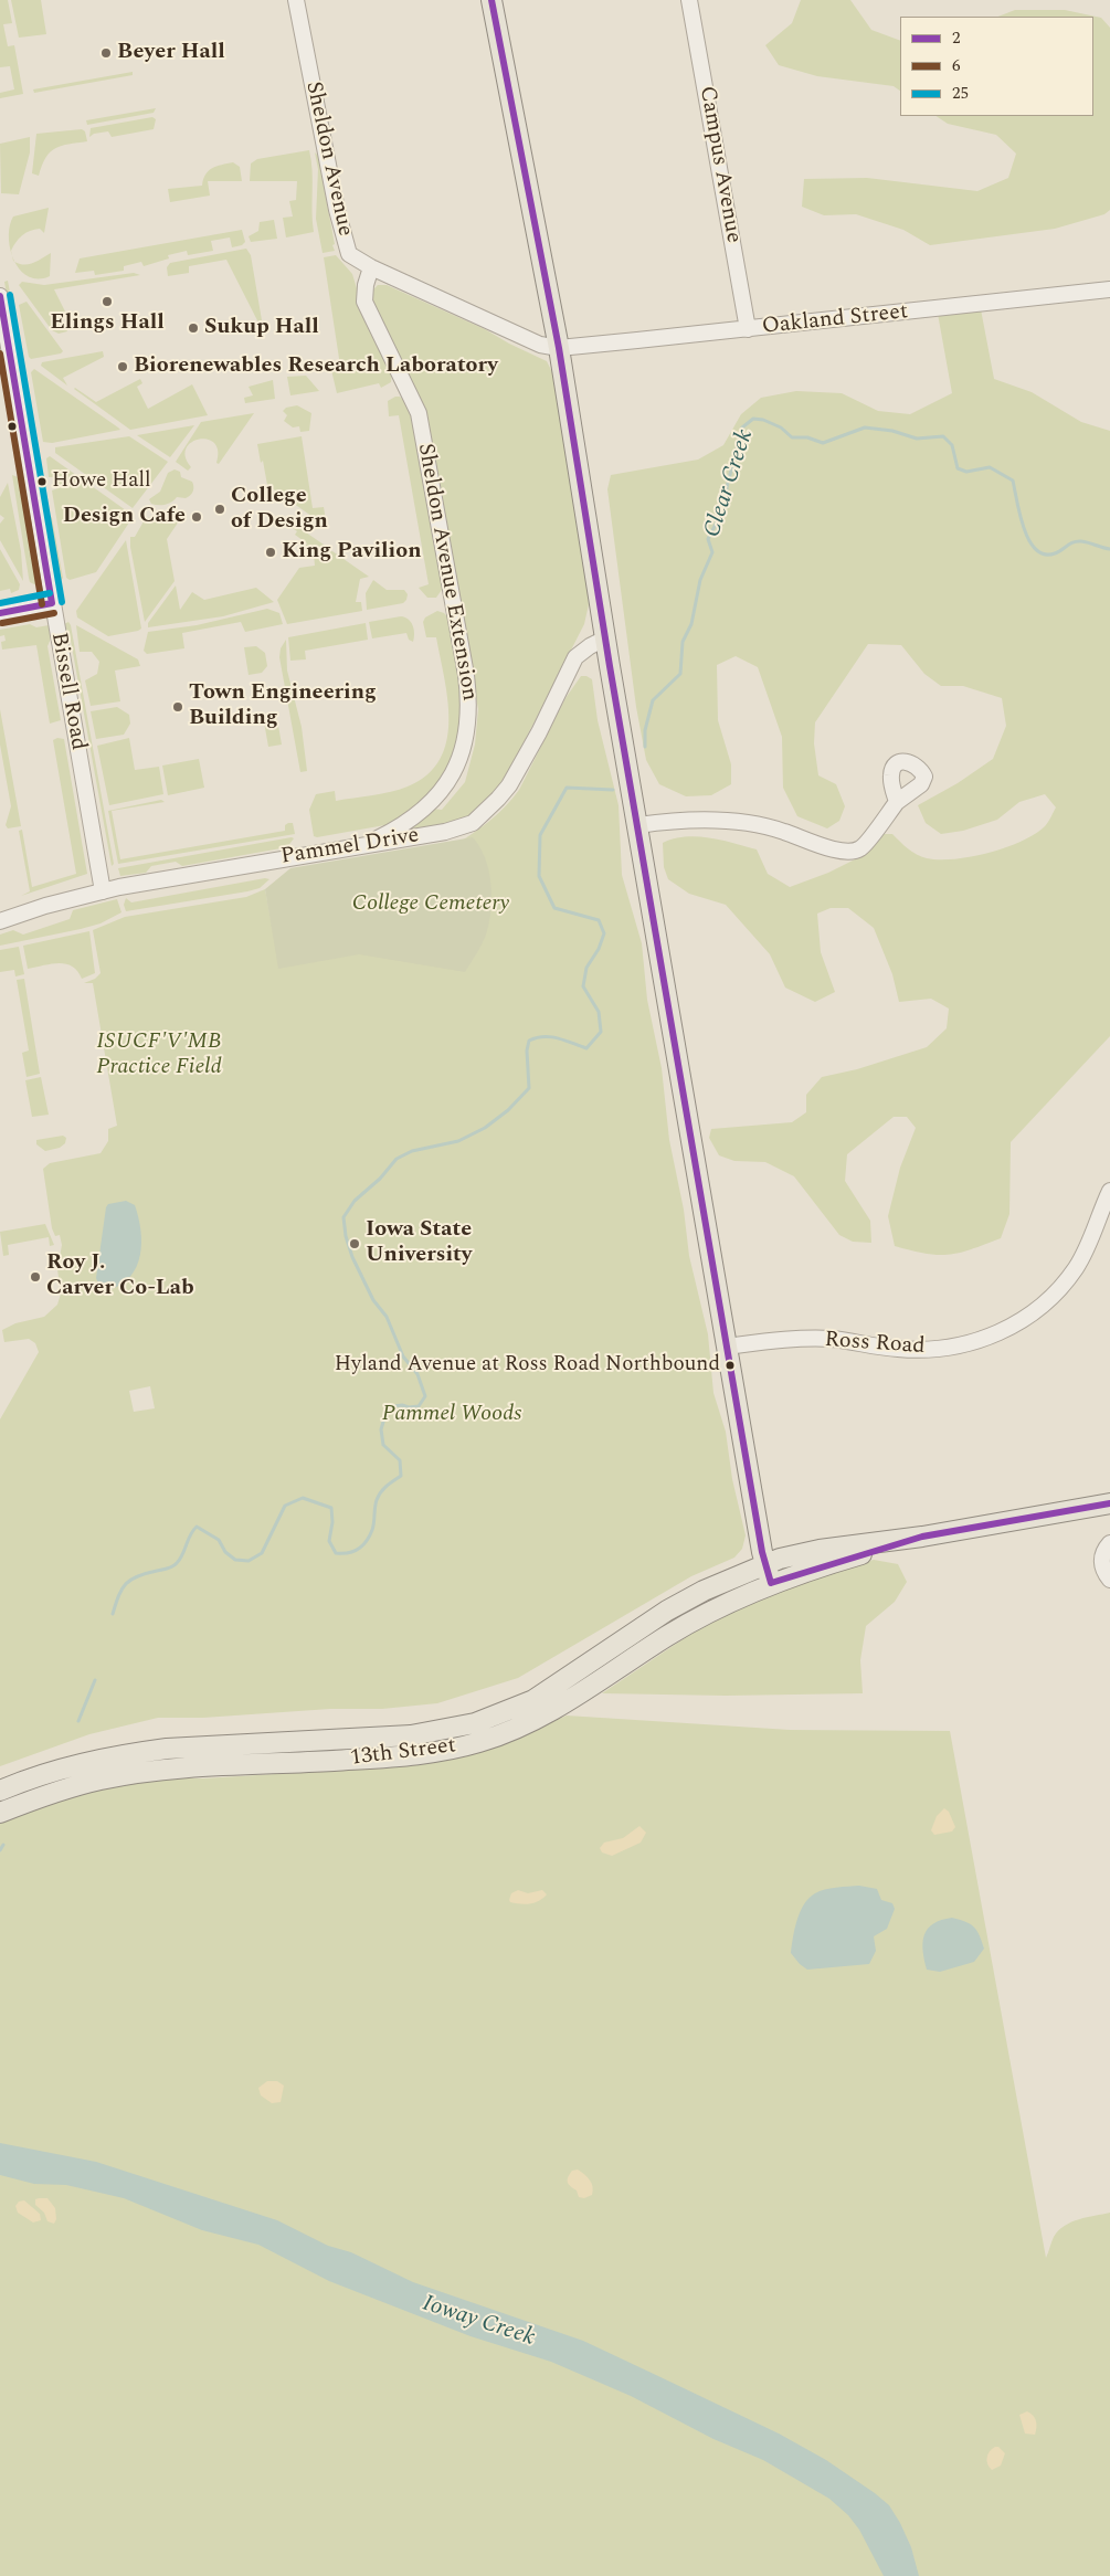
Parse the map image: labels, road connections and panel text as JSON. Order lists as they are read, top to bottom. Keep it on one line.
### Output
{"streets":{"main road":["13th Street"],"street":["Sheldon Avenue","Campus Avenue","Oakland Street","Sheldon Avenue Extension","Bissell Road","Pammel Drive","Ross Road"]},"crossings":[["Sheldon Avenue","Oakland Street"],["Sheldon Avenue","Sheldon Avenue Extension"],["Campus Avenue","Oakland Street"],["Sheldon Avenue Extension","Pammel Drive"],["Bissell Road","Pammel Drive"]],"water":["Clear Creek","Ioway Creek"],"parks":["College Cemetery","ISUCF'V'MB Practice Field","Pammel Woods"],"places":["Beyer Hall","Elings Hall","Sukup Hall","Biorenewables Research Laboratory","Howe Hall","College of Design","Design Cafe","King Pavilion","Town Engineering Building","Iowa State University","Roy J. Carver Co-Lab","Hyland Avenue at Ross Road Northbound"],"lines":["transit line 2","transit line 25","transit line 6"],"legend":["2","6","25"]}
